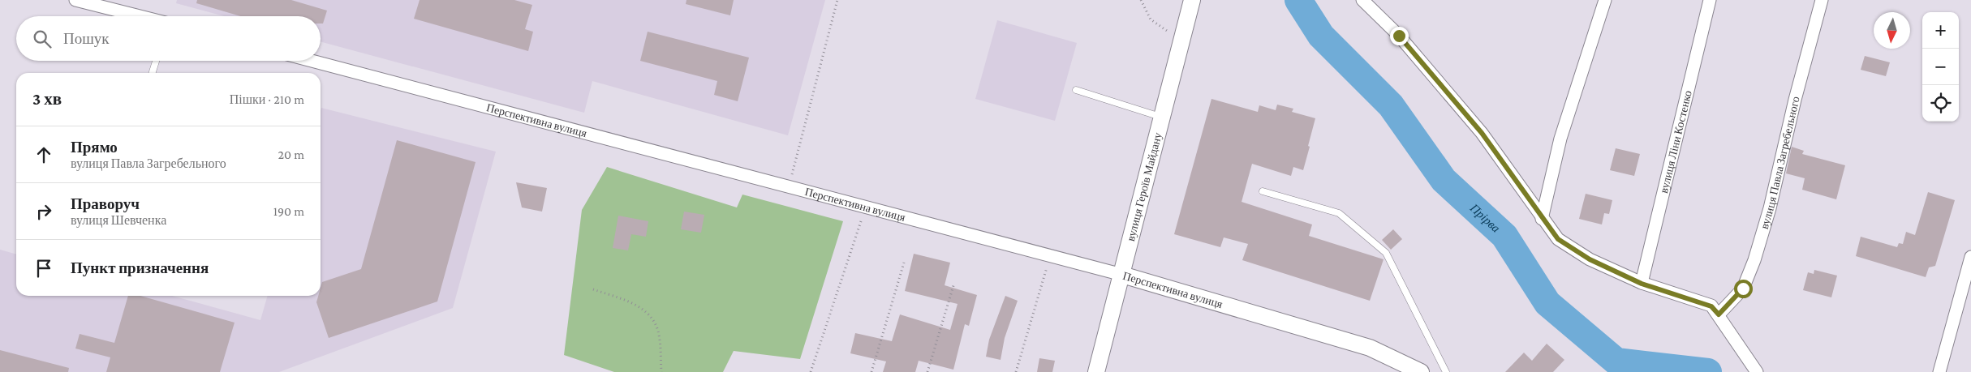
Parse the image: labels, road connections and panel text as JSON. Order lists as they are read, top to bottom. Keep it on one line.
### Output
{"streets":{"street":["Перспективна вулиця","вулиця Ліни Костенко","вулиця Павла Загребельного","вулиця Героїв Майдану"]},"crossings":[["Перспективна вулиця","вулиця Героїв Майдану"]],"water":["Прірва"],"north":"bottom","page":{"map_buttons":["+","−"],"search":"Пошук","heading":["3 хв","Пішки · 210 m"],"list":[["Прямо","вулиця Павла Загребельного","20 m"],["Праворуч","вулиця Шевченка","190 m"],"Пункт призначення"]}}
